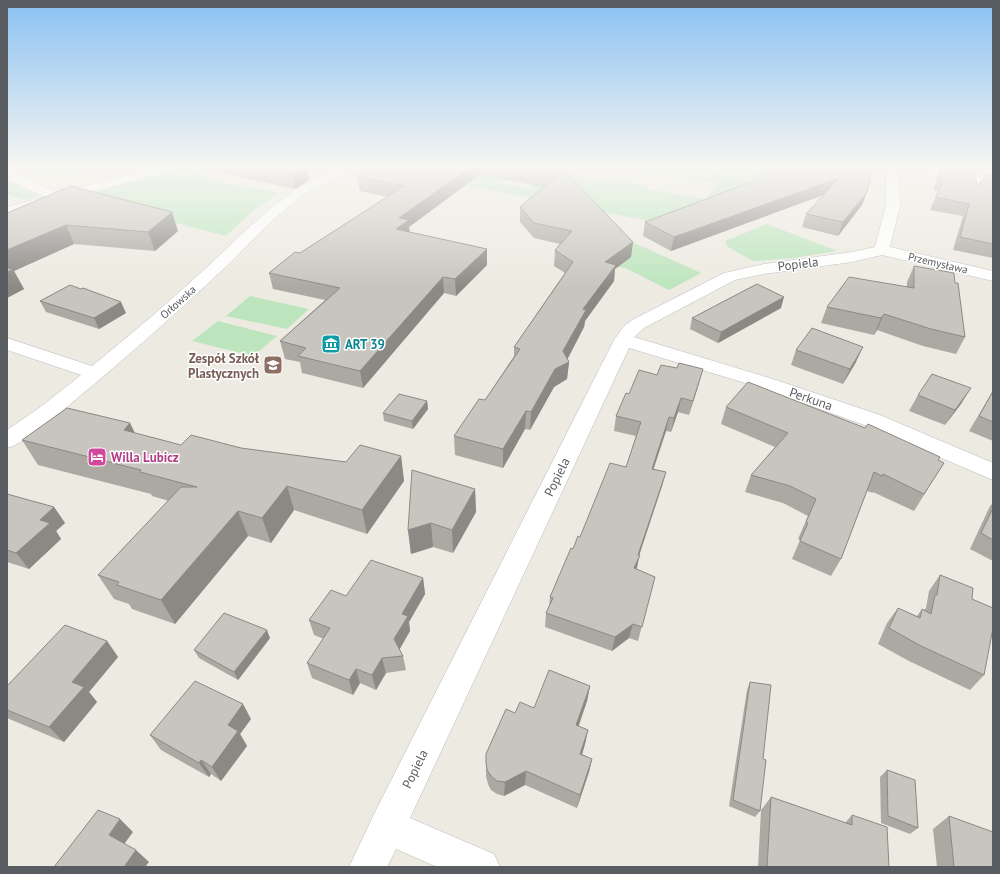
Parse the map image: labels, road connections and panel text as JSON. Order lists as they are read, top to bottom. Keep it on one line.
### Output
{"streets":{"street":["Przemysława","Popiela","Orłowska","Perkuna"]},"crossings":[["Przemysława","Popiela"],["Popiela","Perkuna"]],"places":{"museum":["ART 39"],"school or university":["Zespół Szkół Plastycznych"],"hotel":["Willa Lubicz"]}}
